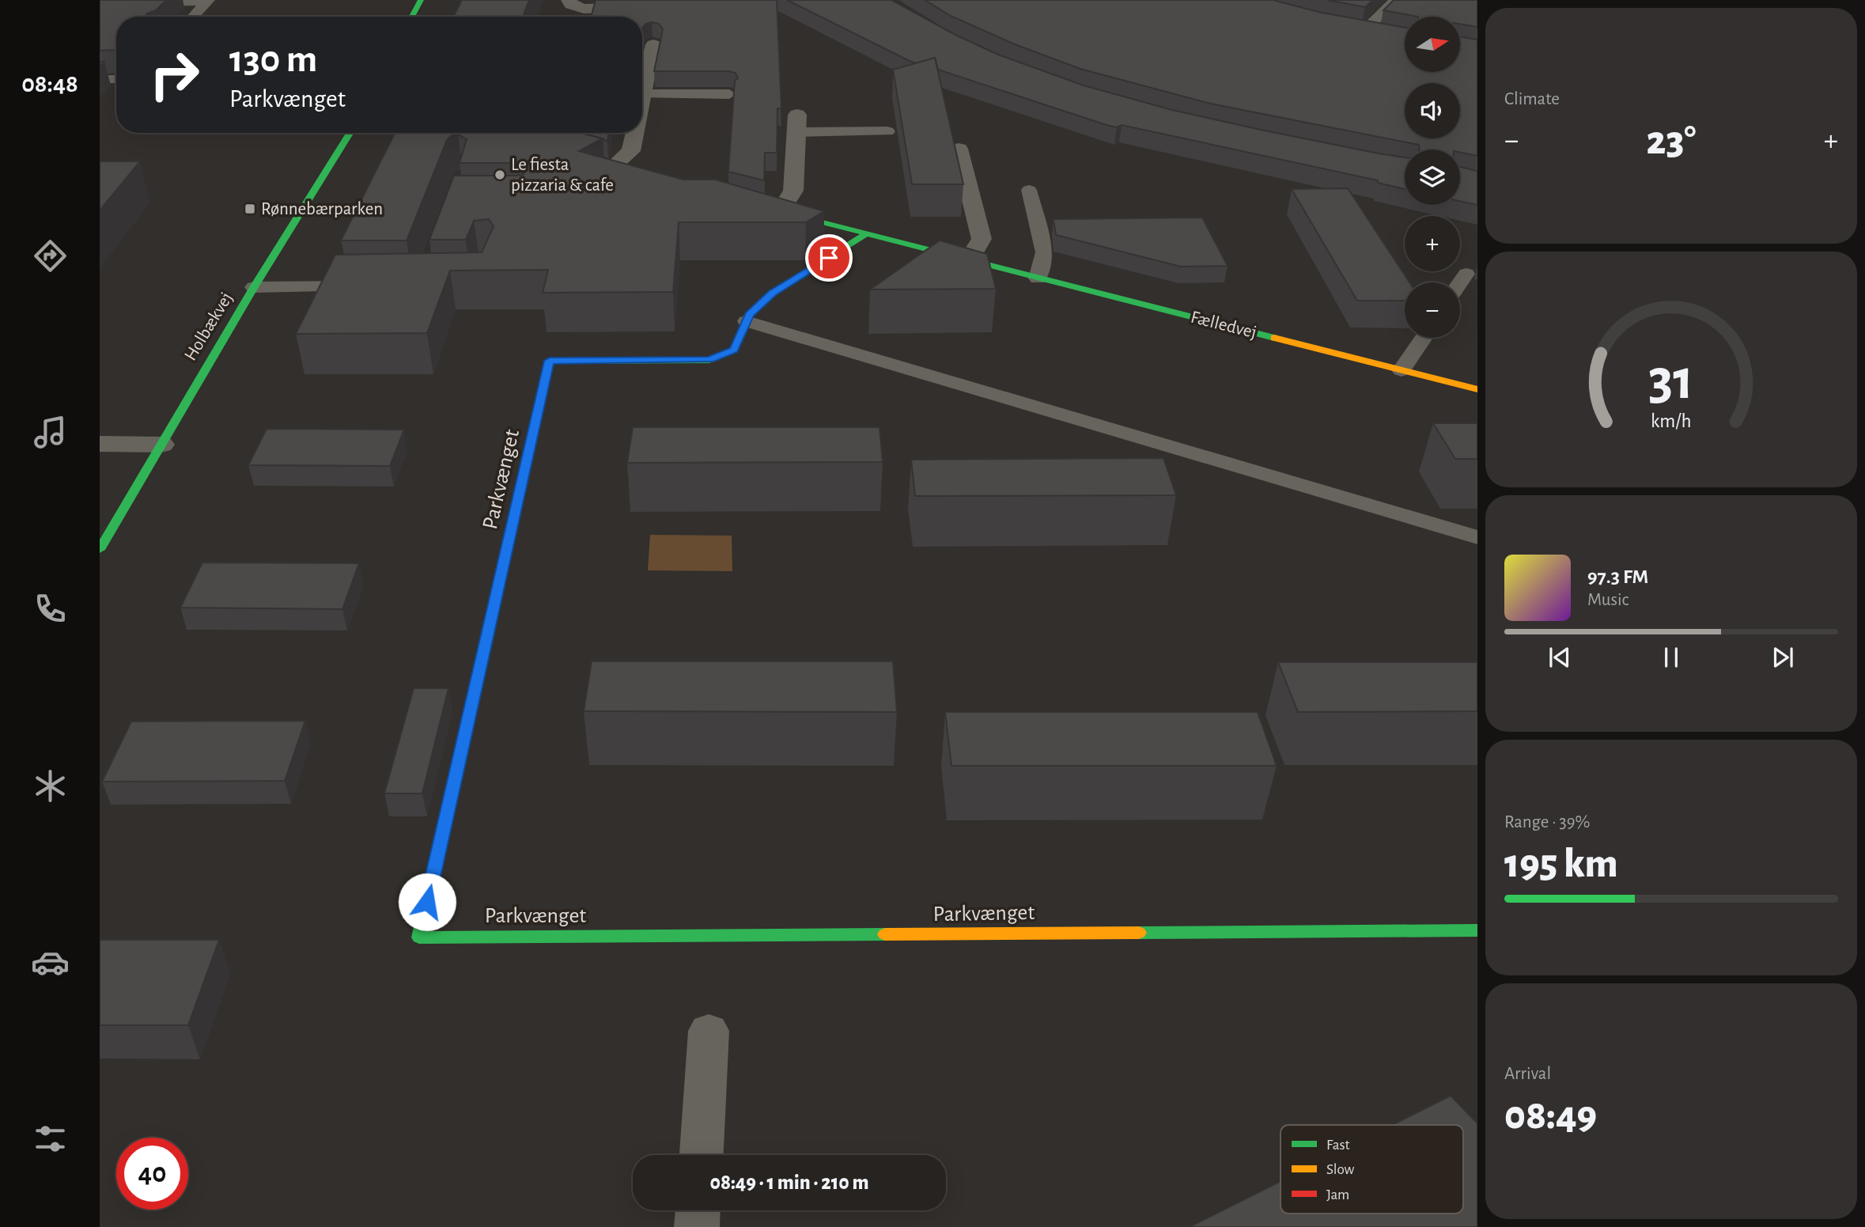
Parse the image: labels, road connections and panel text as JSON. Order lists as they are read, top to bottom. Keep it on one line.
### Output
{"streets":{"street":["Fælledvej","Holbækvej","Parkvænget"]},"crossings":[["Fælledvej","Parkvænget"]],"places":{"other":["Le fiesta pizzaria & cafe"],"transit":["Rønnebærparken"]},"legend":["Fast","Slow","Jam"],"north":"right","page":{"tabs":"08:48","tile":["Climate",["Range · 39%","195 km"],["Arrival","08:49"]],"map_buttons":["+","−"],"turn":["130 m","Parkvænget"],"heat":["−","23°","+"],"song":["97.3 FM","Music"],"limit":"40","trip":"08:49 · 1 min · 210 m","gauge":["31","km/h"]}}
